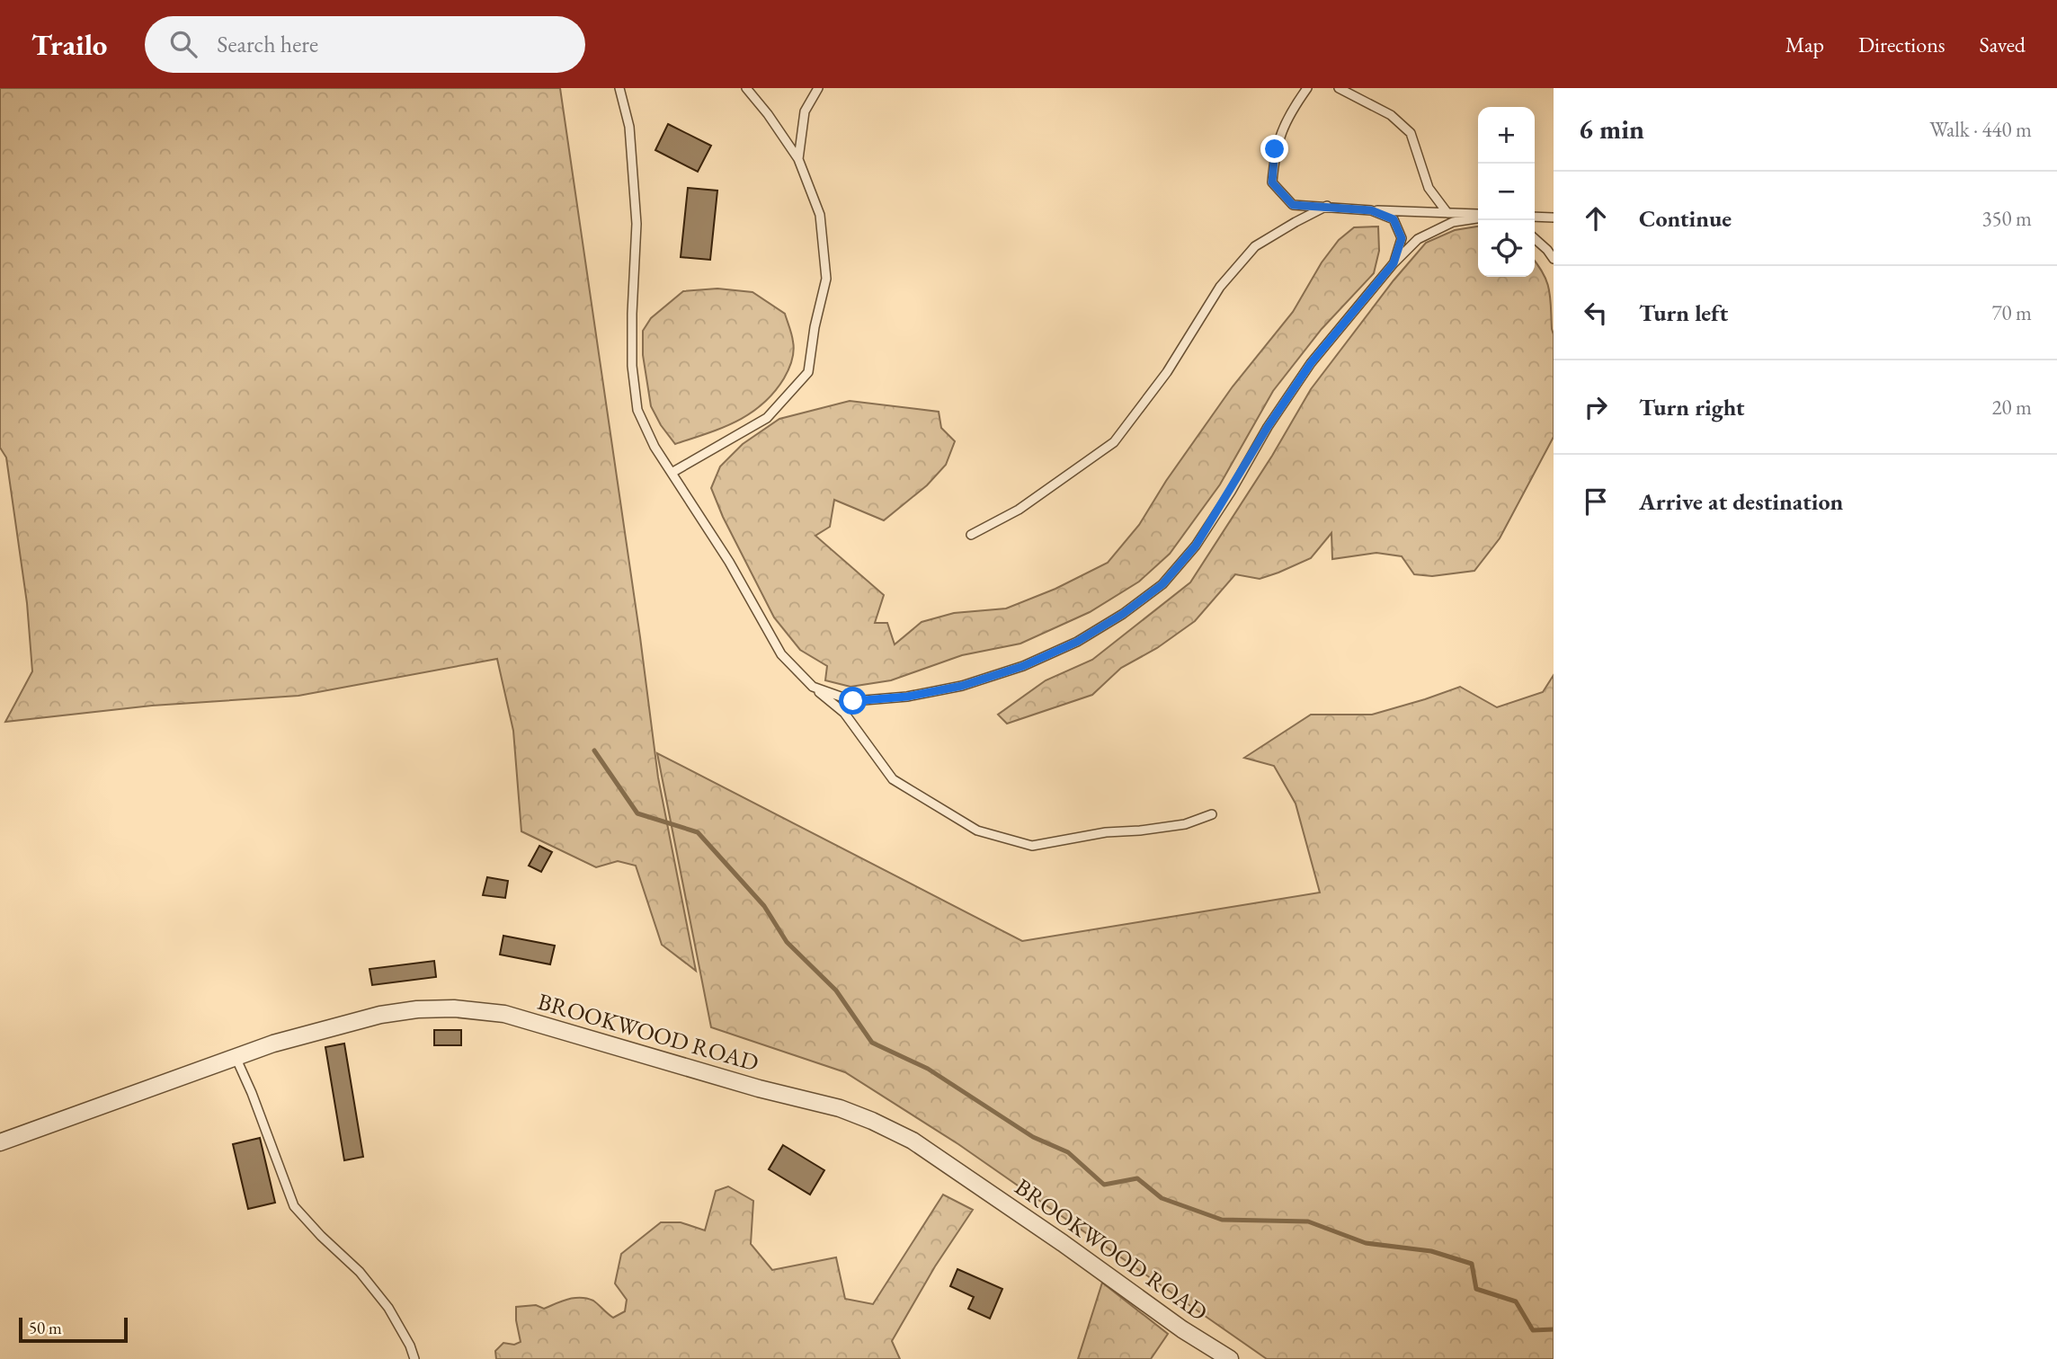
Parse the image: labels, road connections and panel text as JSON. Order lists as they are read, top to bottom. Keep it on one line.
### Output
{"streets":{"street":["BROOKWOOD ROAD"]},"scale_bar":"50 m","page":{"header":"Trailo","search":"Search here","nav":["Map","Directions","Saved"],"heading":["6 min","Walk · 440 m"],"map_buttons":["+","−"],"list":[["Continue","350 m"],["Turn left","70 m"],["Turn right","20 m"],"Arrive at destination"],"scale":"50 m"}}
